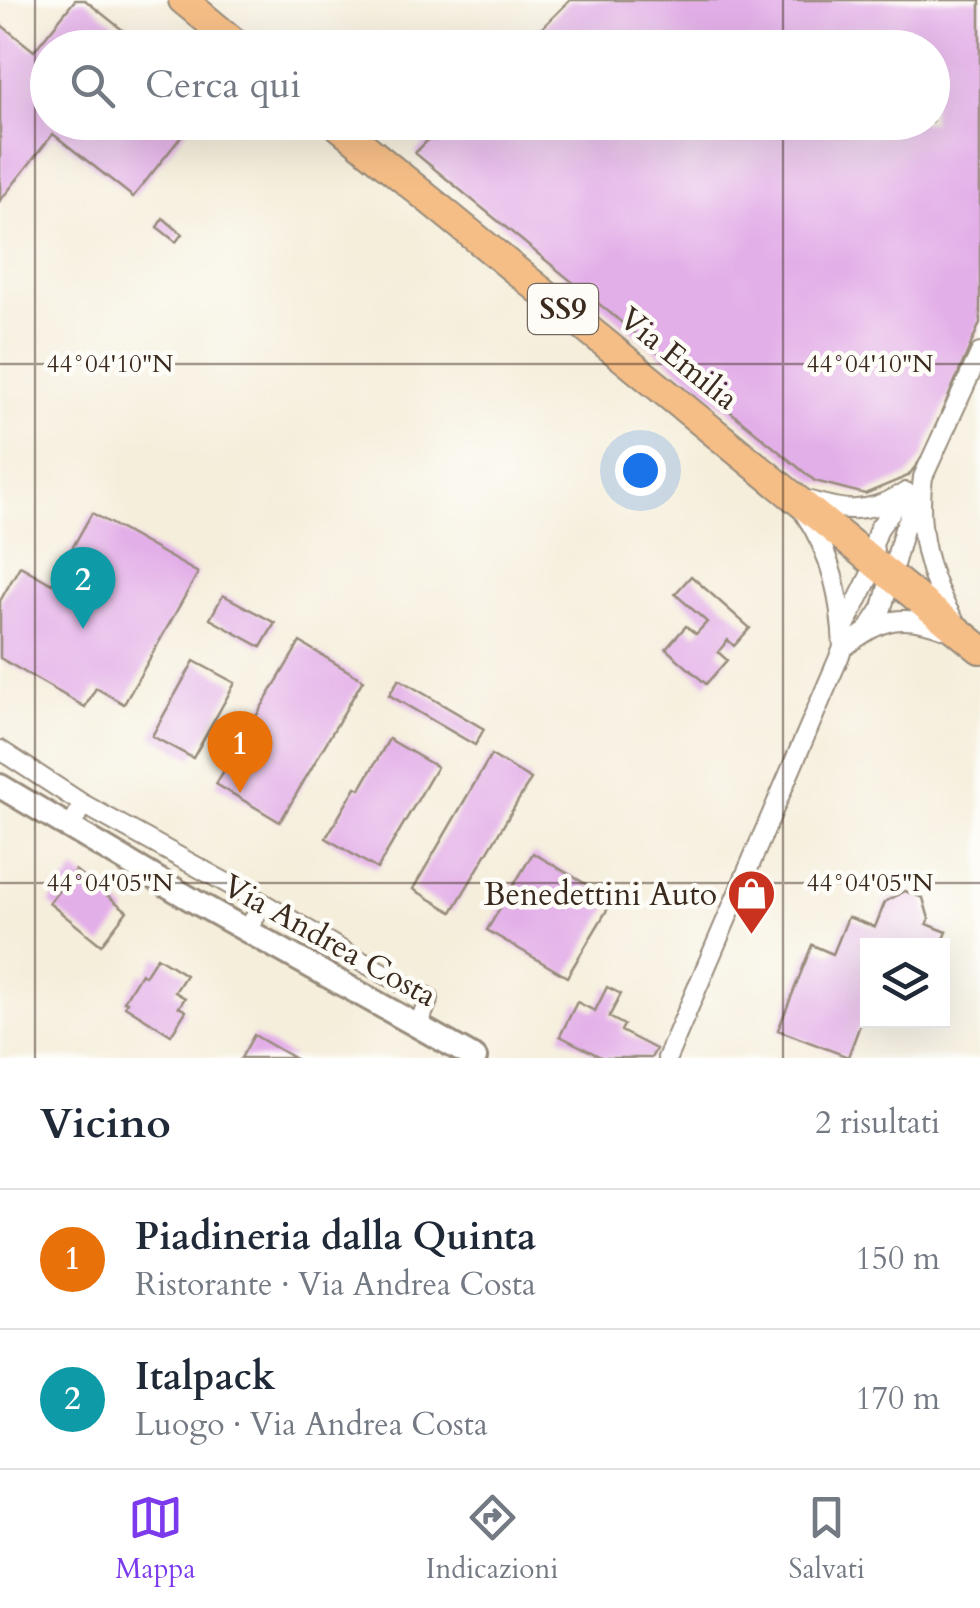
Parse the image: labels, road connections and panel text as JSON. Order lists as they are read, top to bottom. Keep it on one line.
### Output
{"streets":{"main road":["SS9","Via Emilia"],"street":["Via Andrea Costa"]},"places":{"shop":["Benedettini Auto"]},"page":{"search":"Cerca qui","pins":["2","1"],"heading":["Vicino","2 risultati"],"list":[{"mark":"1","name":"Piadineria dalla Quinta","note":"Ristorante · Via Andrea Costa","value":"150 m"},{"mark":"2","name":"Italpack","note":"Luogo · Via Andrea Costa","value":"170 m"}],"nav":["Mappa","Indicazioni","Salvati"]},"coordinates":["44°04'10\"N","44°04'05\"N"]}
